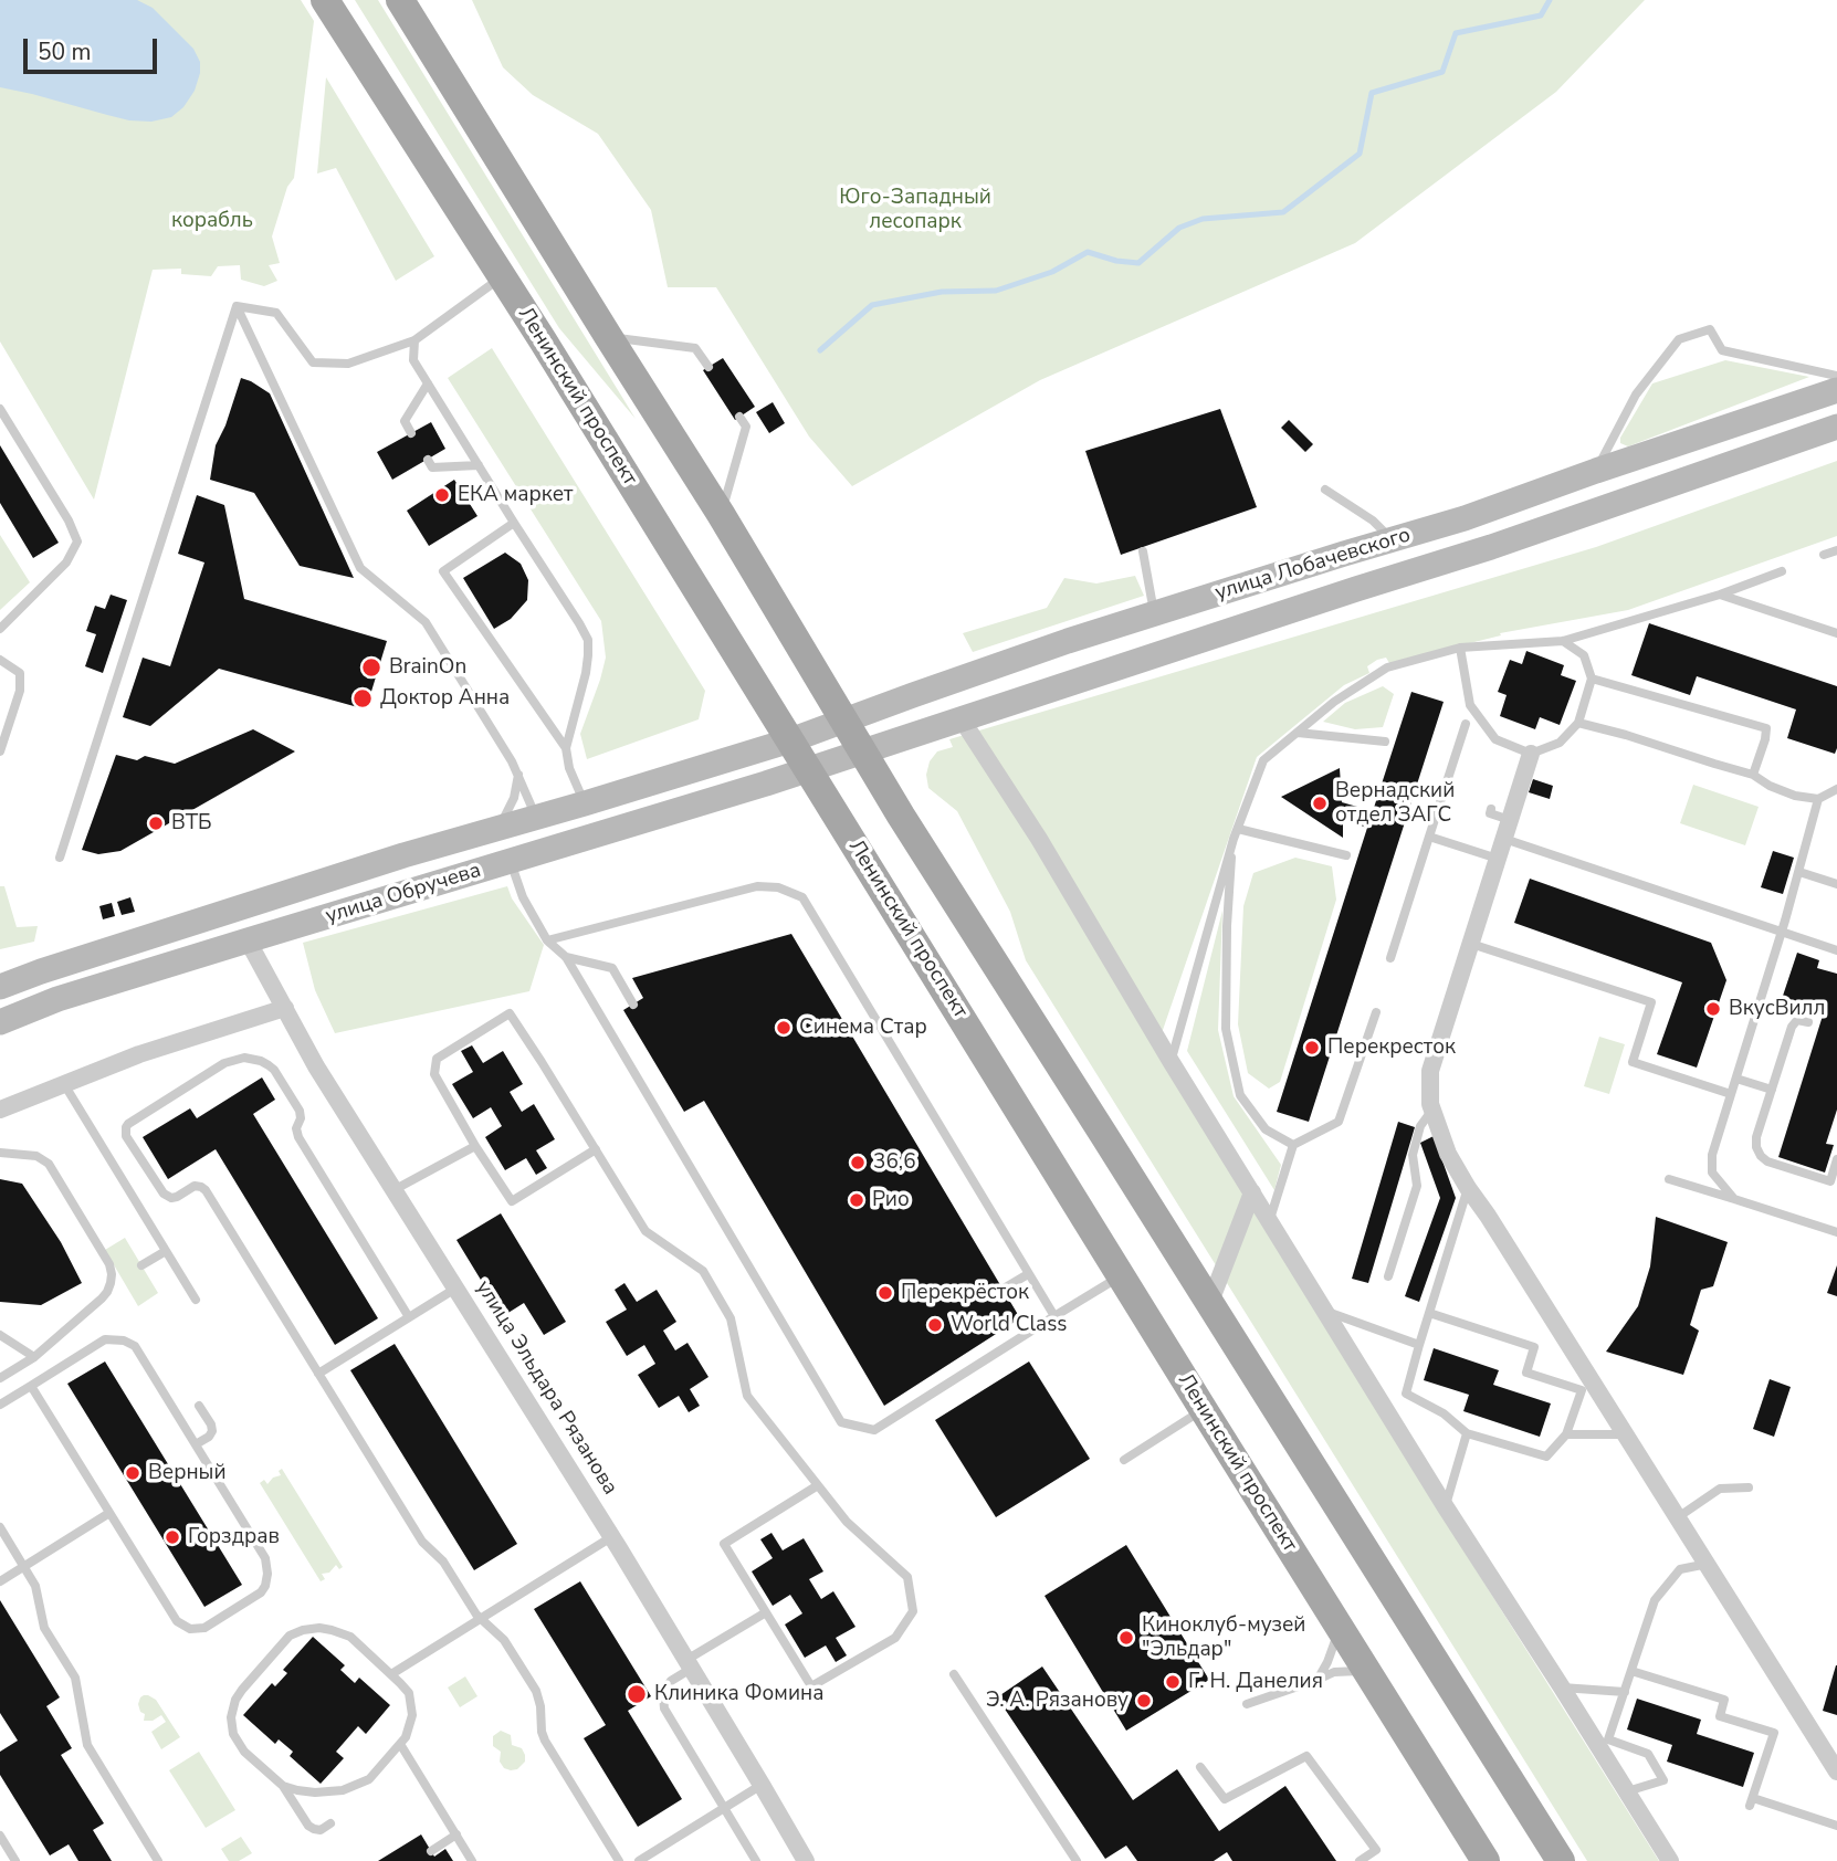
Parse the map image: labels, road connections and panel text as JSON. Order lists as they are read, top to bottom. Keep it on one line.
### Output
{"streets":{"main road":["Ленинский проспект","улица Лобачевского","улица Обручева"],"street":["улица Эльдара Рязанова"]},"crossings":[["Ленинский проспект","улица Лобачевского"],["Ленинский проспект","улица Обручева"],["улица Лобачевского","улица Обручева"],["улица Обручева","улица Эльдара Рязанова"]],"parks":["Юго-Западный лесопарк","корабль"],"places":["ЕКА маркет","BrainOn","Доктор Анна","Вернадский отдел ЗАГС","ВТБ","ВкусВилл","Синема Стар","Перекресток","36,6","Рио","Перекрёсток","World Class","Верный","Горздрав","Киноклуб-музей \"Эльдар\"","Г. Н. Данелия","Клиника Фомина","Э. А. Рязанову"],"scale_bar":"50 m"}
